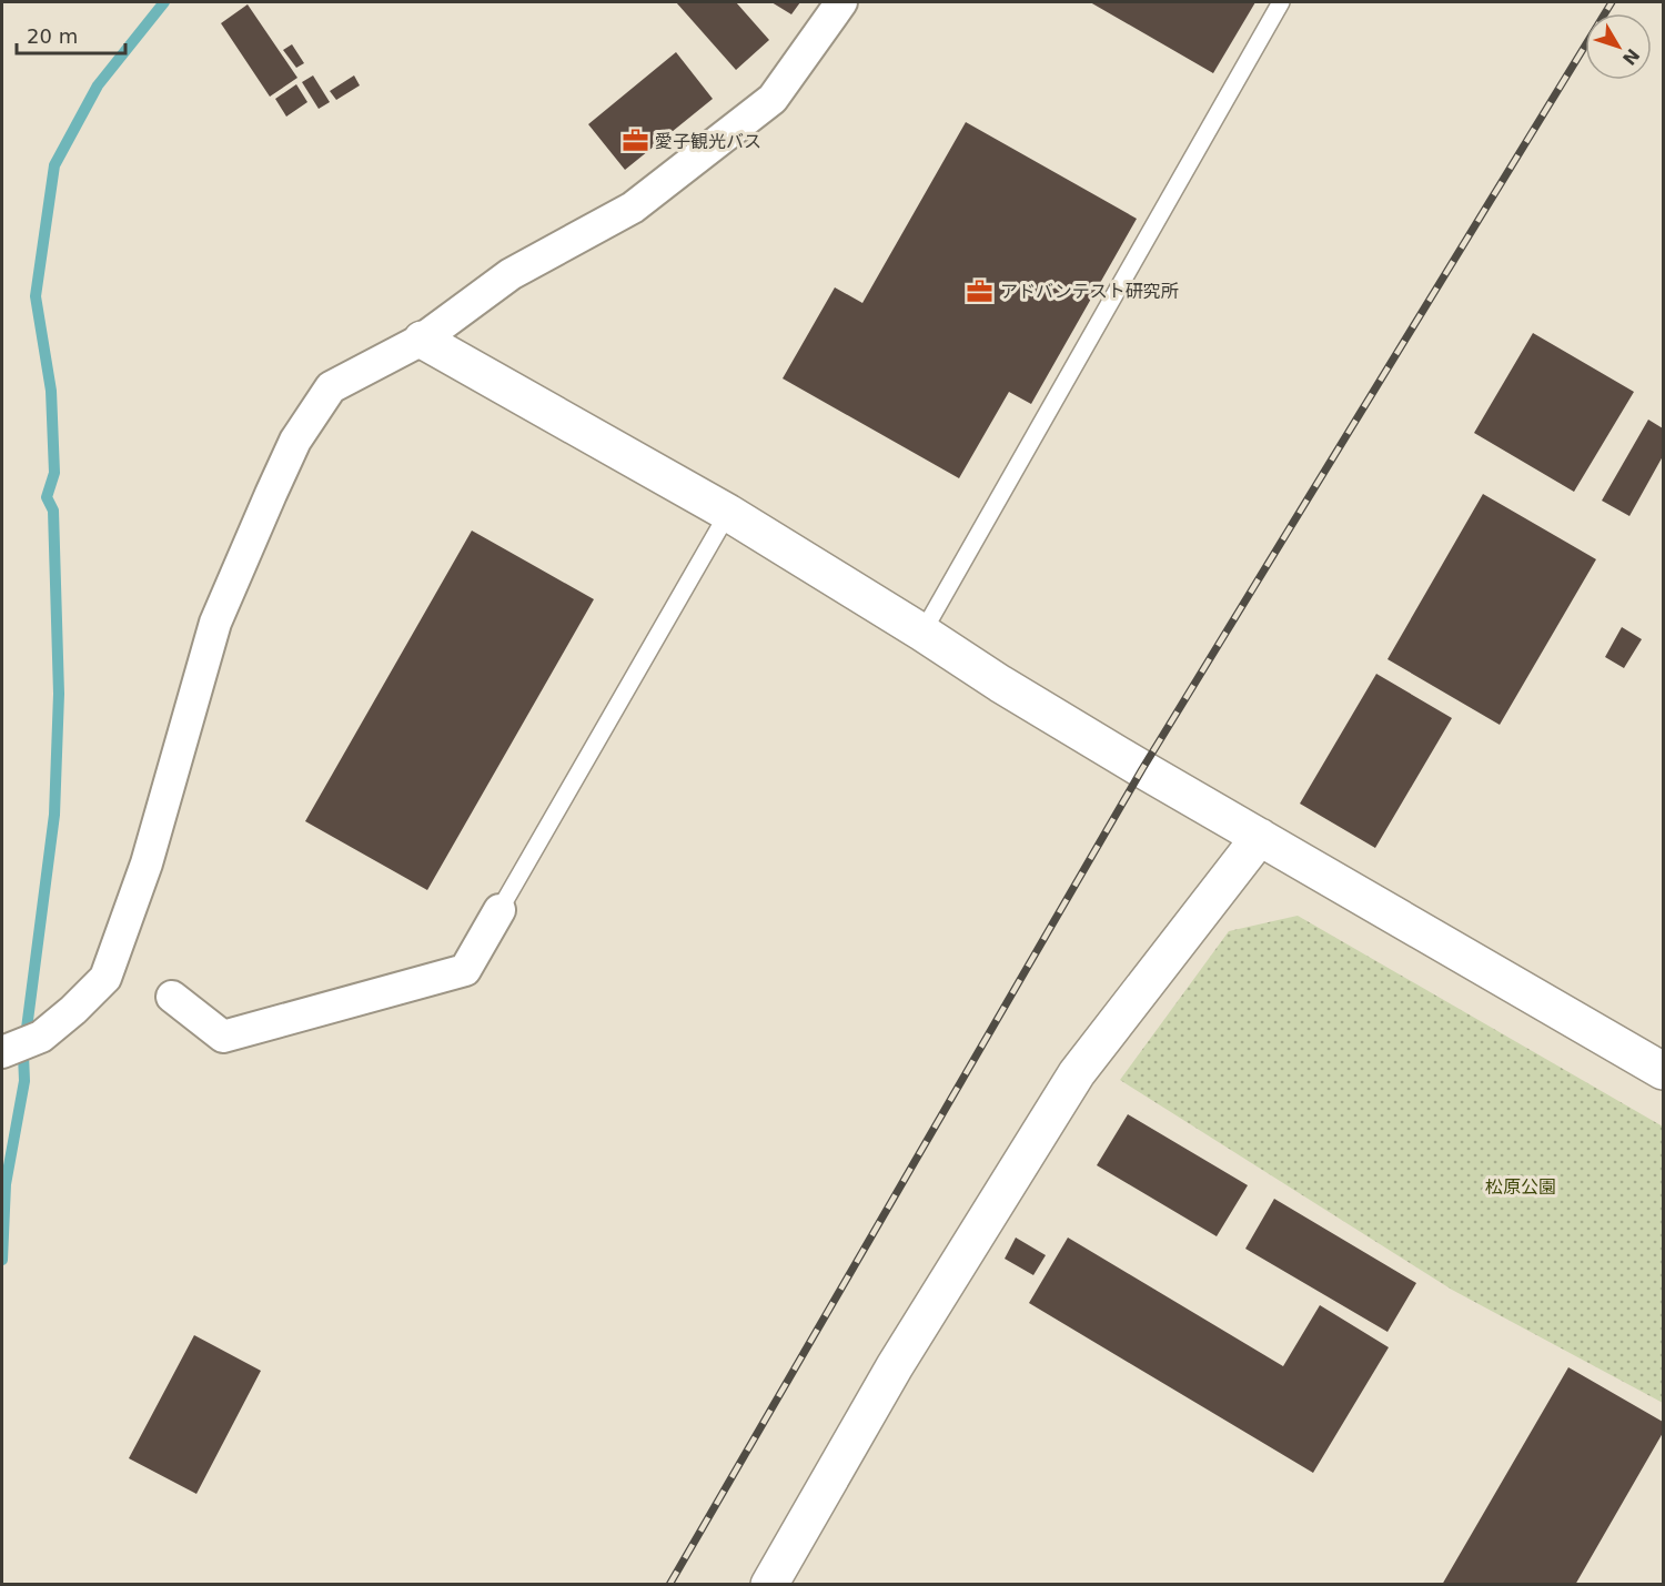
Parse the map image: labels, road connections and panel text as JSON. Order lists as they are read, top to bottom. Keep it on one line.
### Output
{"parks":["松原公園"],"places":{"office":["愛子観光バス","アドバンテスト研究所"]},"scale_bar":"20 m","north":"bottom right"}
